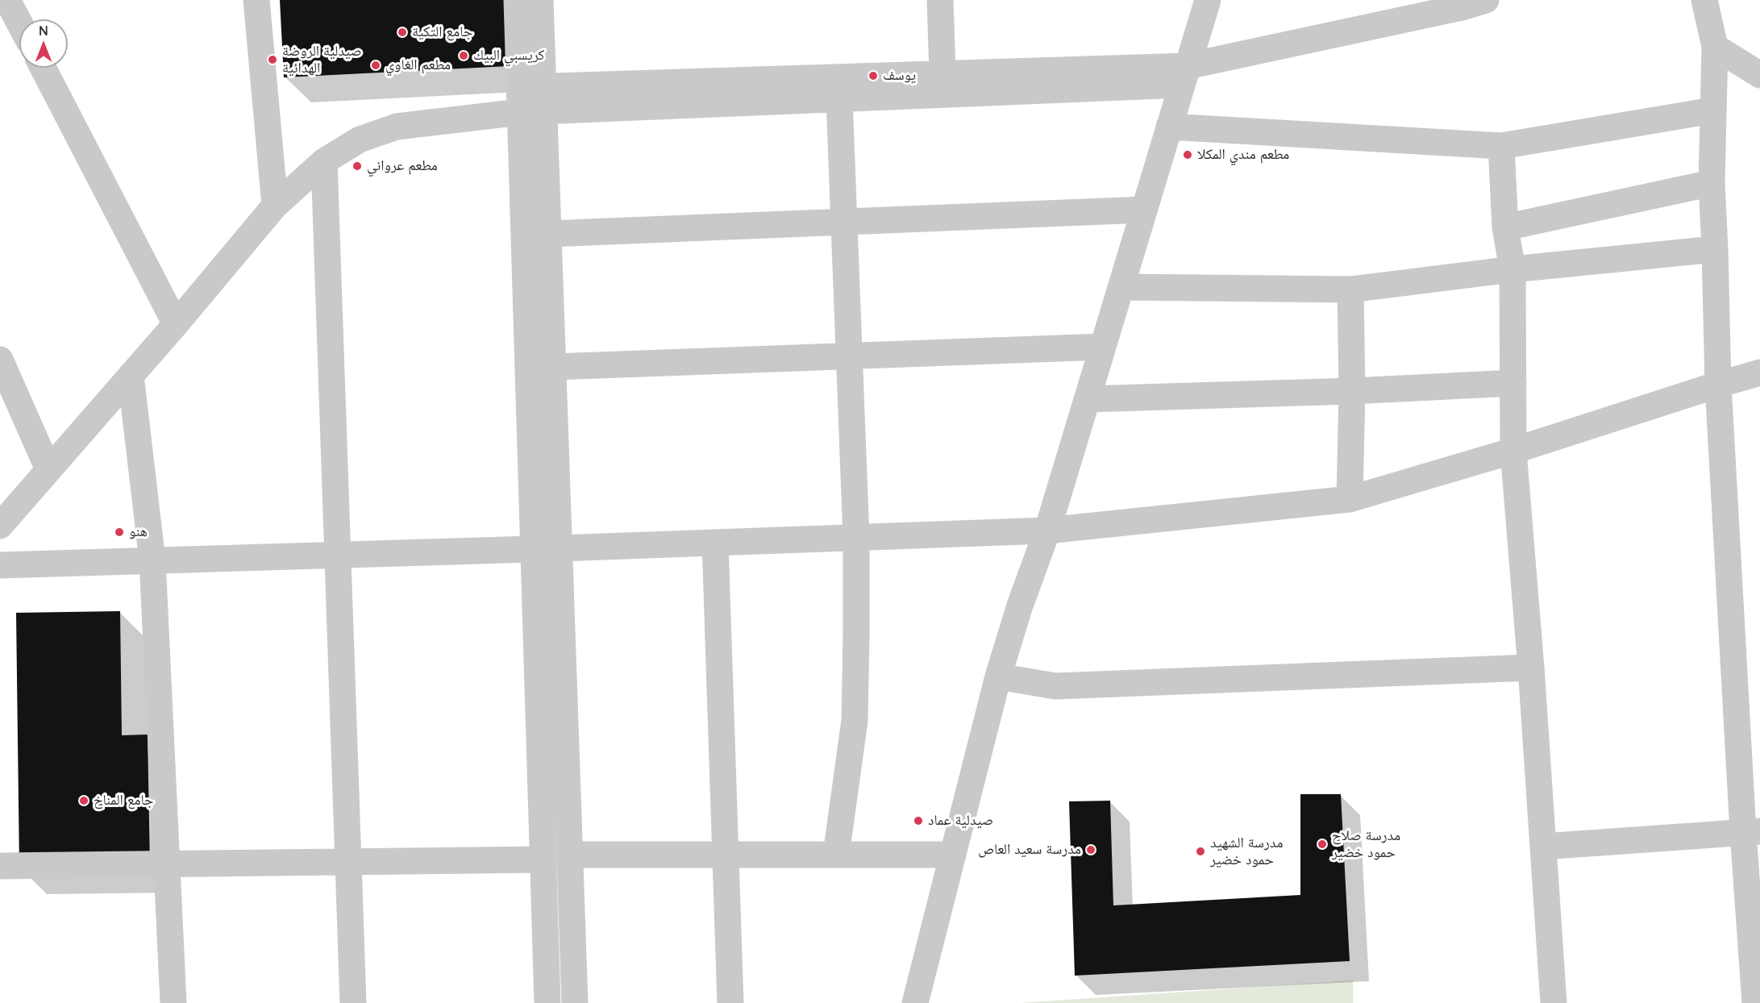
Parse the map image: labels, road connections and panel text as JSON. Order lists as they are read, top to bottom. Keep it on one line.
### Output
{"places":["جامع التكية","كريسبي البيك","صيدلية الروضة الهدائية","مطعم الغاوي","يوسف","مطعم مندي المكلا","مطعم عرواني","هنو","جامع المناخ","صيدلية عماد","مدرسة صلاح حمود خضير","مدرسة سعيد العاص","مدرسة الشهيد حمود خضير"],"north":"top"}
